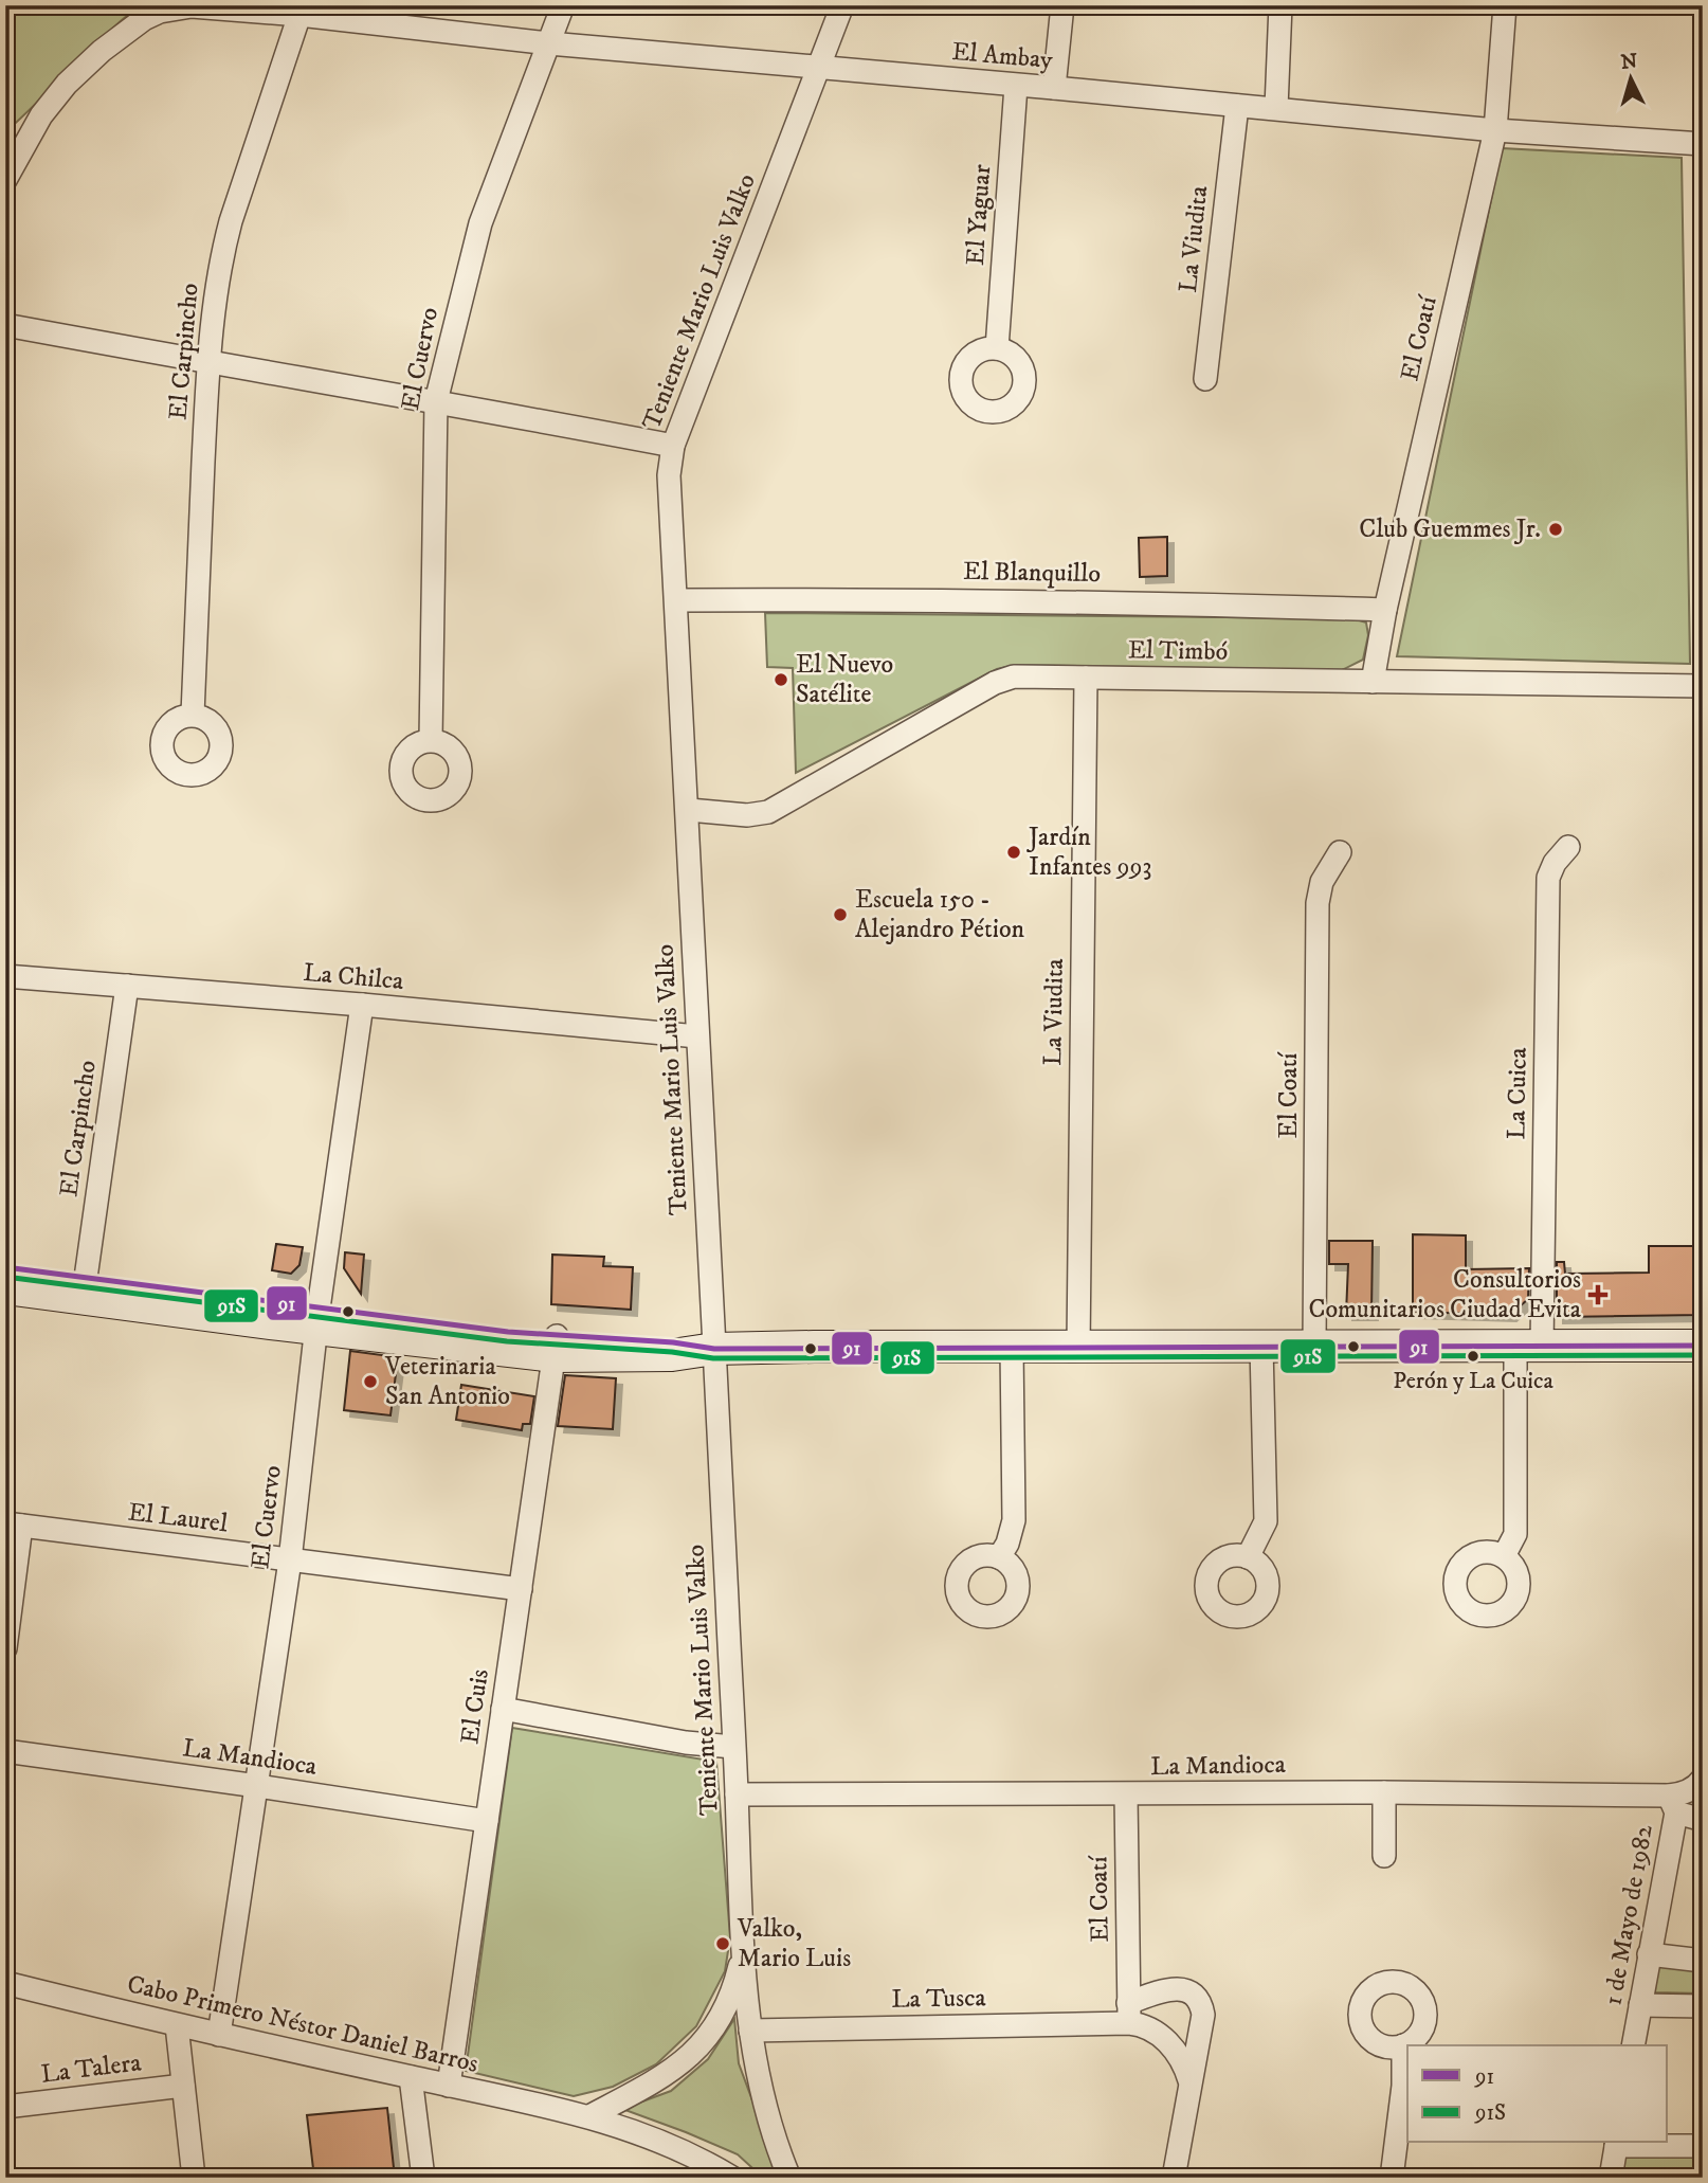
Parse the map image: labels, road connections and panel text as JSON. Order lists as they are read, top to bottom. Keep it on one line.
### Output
{"streets":{"street":["El Ambay","El Yaguar","La Viudita","Teniente Mario Luis Valko","El Coatí","El Carpincho","El Cuervo","El Blanquillo","El Timbó","La Chilca","La Cuica","El Laurel","El Cuis","La Mandioca","1 de Mayo de 1982","La Tusca","Cabo Primero Néstor Daniel Barros","La Talera"]},"crossings":[["El Ambay","El Yaguar"],["El Ambay","La Viudita"],["El Ambay","Teniente Mario Luis Valko"],["El Ambay","El Coatí"],["El Ambay","El Carpincho"],["El Ambay","El Cuervo"],["La Viudita","El Timbó"],["Teniente Mario Luis Valko","El Blanquillo"],["Teniente Mario Luis Valko","El Timbó"],["Teniente Mario Luis Valko","La Chilca"],["Teniente Mario Luis Valko","La Mandioca"],["Teniente Mario Luis Valko","La Tusca"],["El Coatí","El Blanquillo"],["El Coatí","El Timbó"],["El Coatí","La Mandioca"],["El Coatí","La Tusca"],["El Carpincho","La Chilca"],["El Cuervo","La Chilca"],["El Cuervo","El Laurel"],["El Cuervo","La Mandioca"],["El Cuervo","Cabo Primero Néstor Daniel Barros"],["El Laurel","El Cuis"],["El Cuis","La Mandioca"],["El Cuis","Cabo Primero Néstor Daniel Barros"],["La Mandioca","1 de Mayo de 1982"]],"places":{"other":["Club Guemmes Jr.","El Nuevo Satélite","Jardín Infantes 993","Escuela 150 - Alejandro Pétion","Perón y La Cuica","Veterinaria San Antonio","Valko, Mario Luis"],"health":["Consultorios Comunitarios Ciudad Evita"]},"lines":["transit line 91","transit line 91S"],"legend":["91","91S"],"north":"top"}
